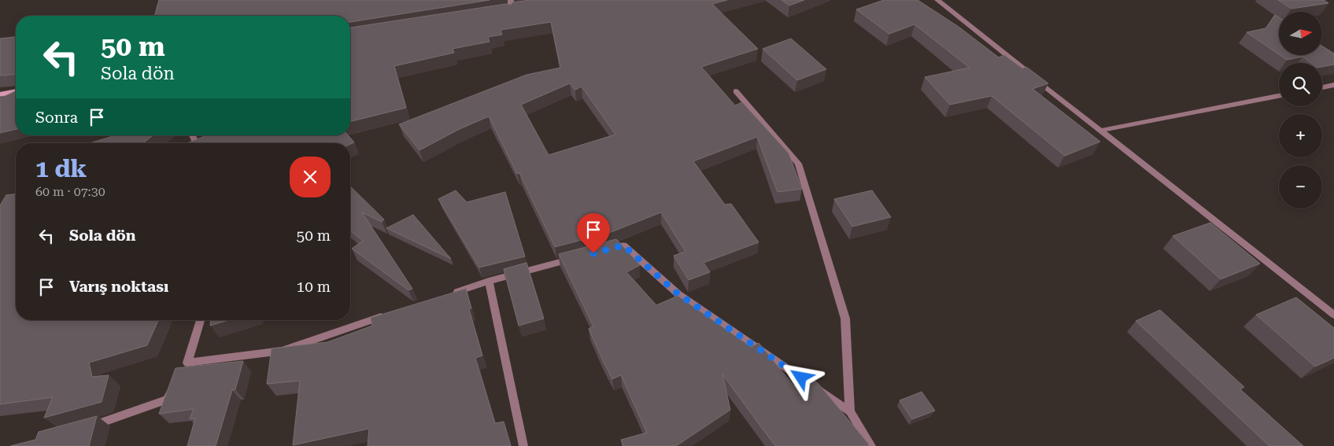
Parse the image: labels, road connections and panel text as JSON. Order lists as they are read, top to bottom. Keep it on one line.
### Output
{"north":"right","page":{"map_buttons":["+","−"],"turn":["50 m","Sola dön"],"then":"Sonra","heading":["1 dk","60 m · 07:30"],"list":[{"name":"Sola dön","value":"50 m"},{"name":"Varış noktası","value":"10 m"}]}}
